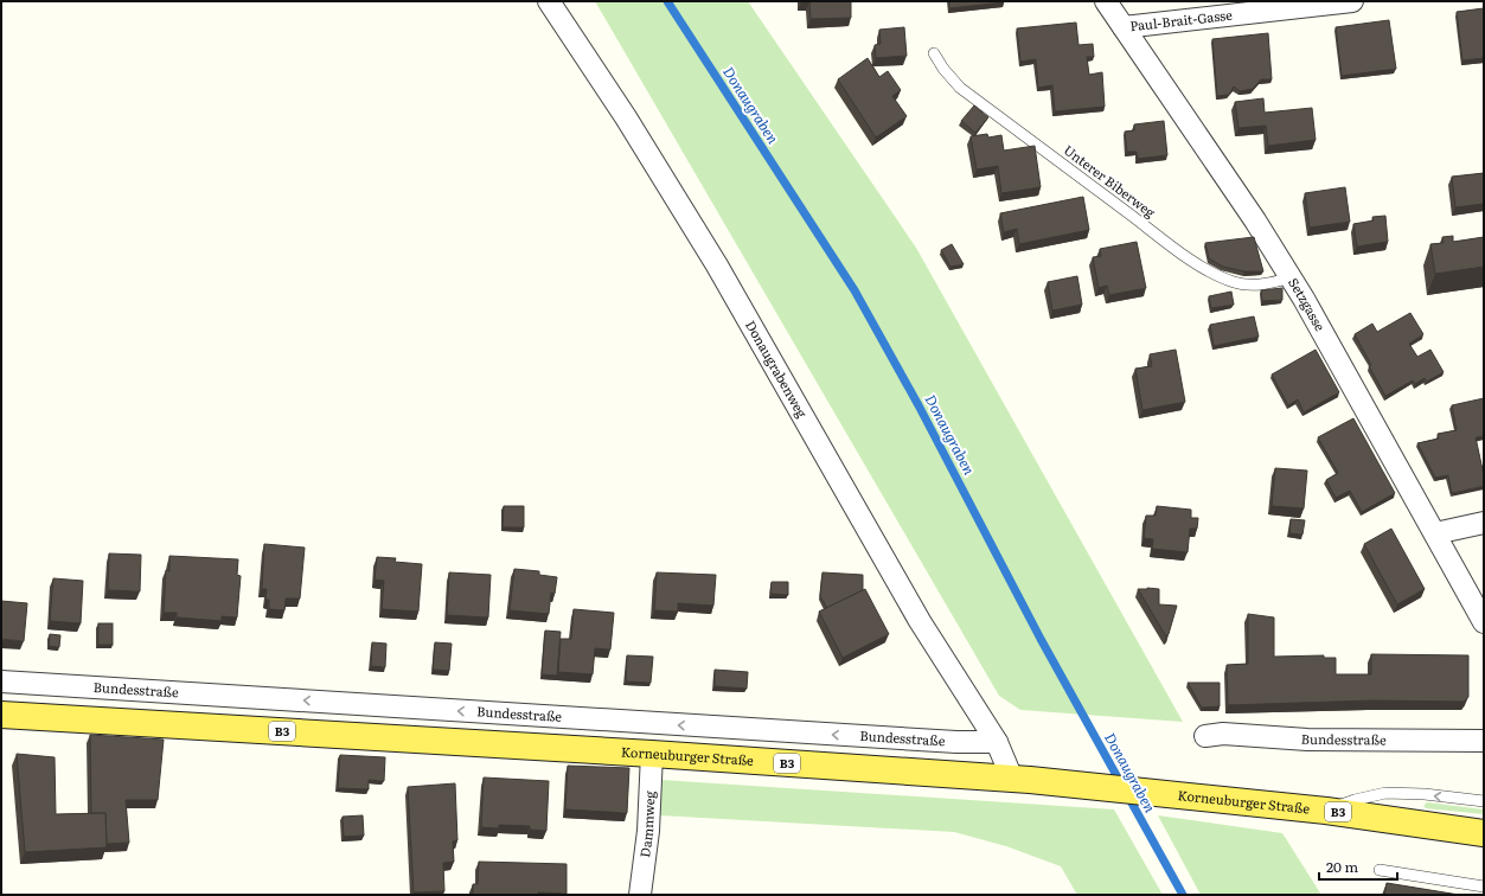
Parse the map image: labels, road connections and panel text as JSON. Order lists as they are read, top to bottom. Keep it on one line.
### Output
{"streets":{"main road":["B3","Korneuburger Straße"],"street":["Paul-Brait-Gasse","Setzgasse","Donaugrabenweg","Bundesstraße","Dammweg"],"lane":["Unterer Biberweg"]},"crossings":[["Paul-Brait-Gasse","Setzgasse"],["Unterer Biberweg","Setzgasse"],["Donaugrabenweg","Bundesstraße"],["Korneuburger Straße","Dammweg"]],"one_way":["Bundesstraße"],"water":["Donaugraben"],"scale_bar":"20 m"}
